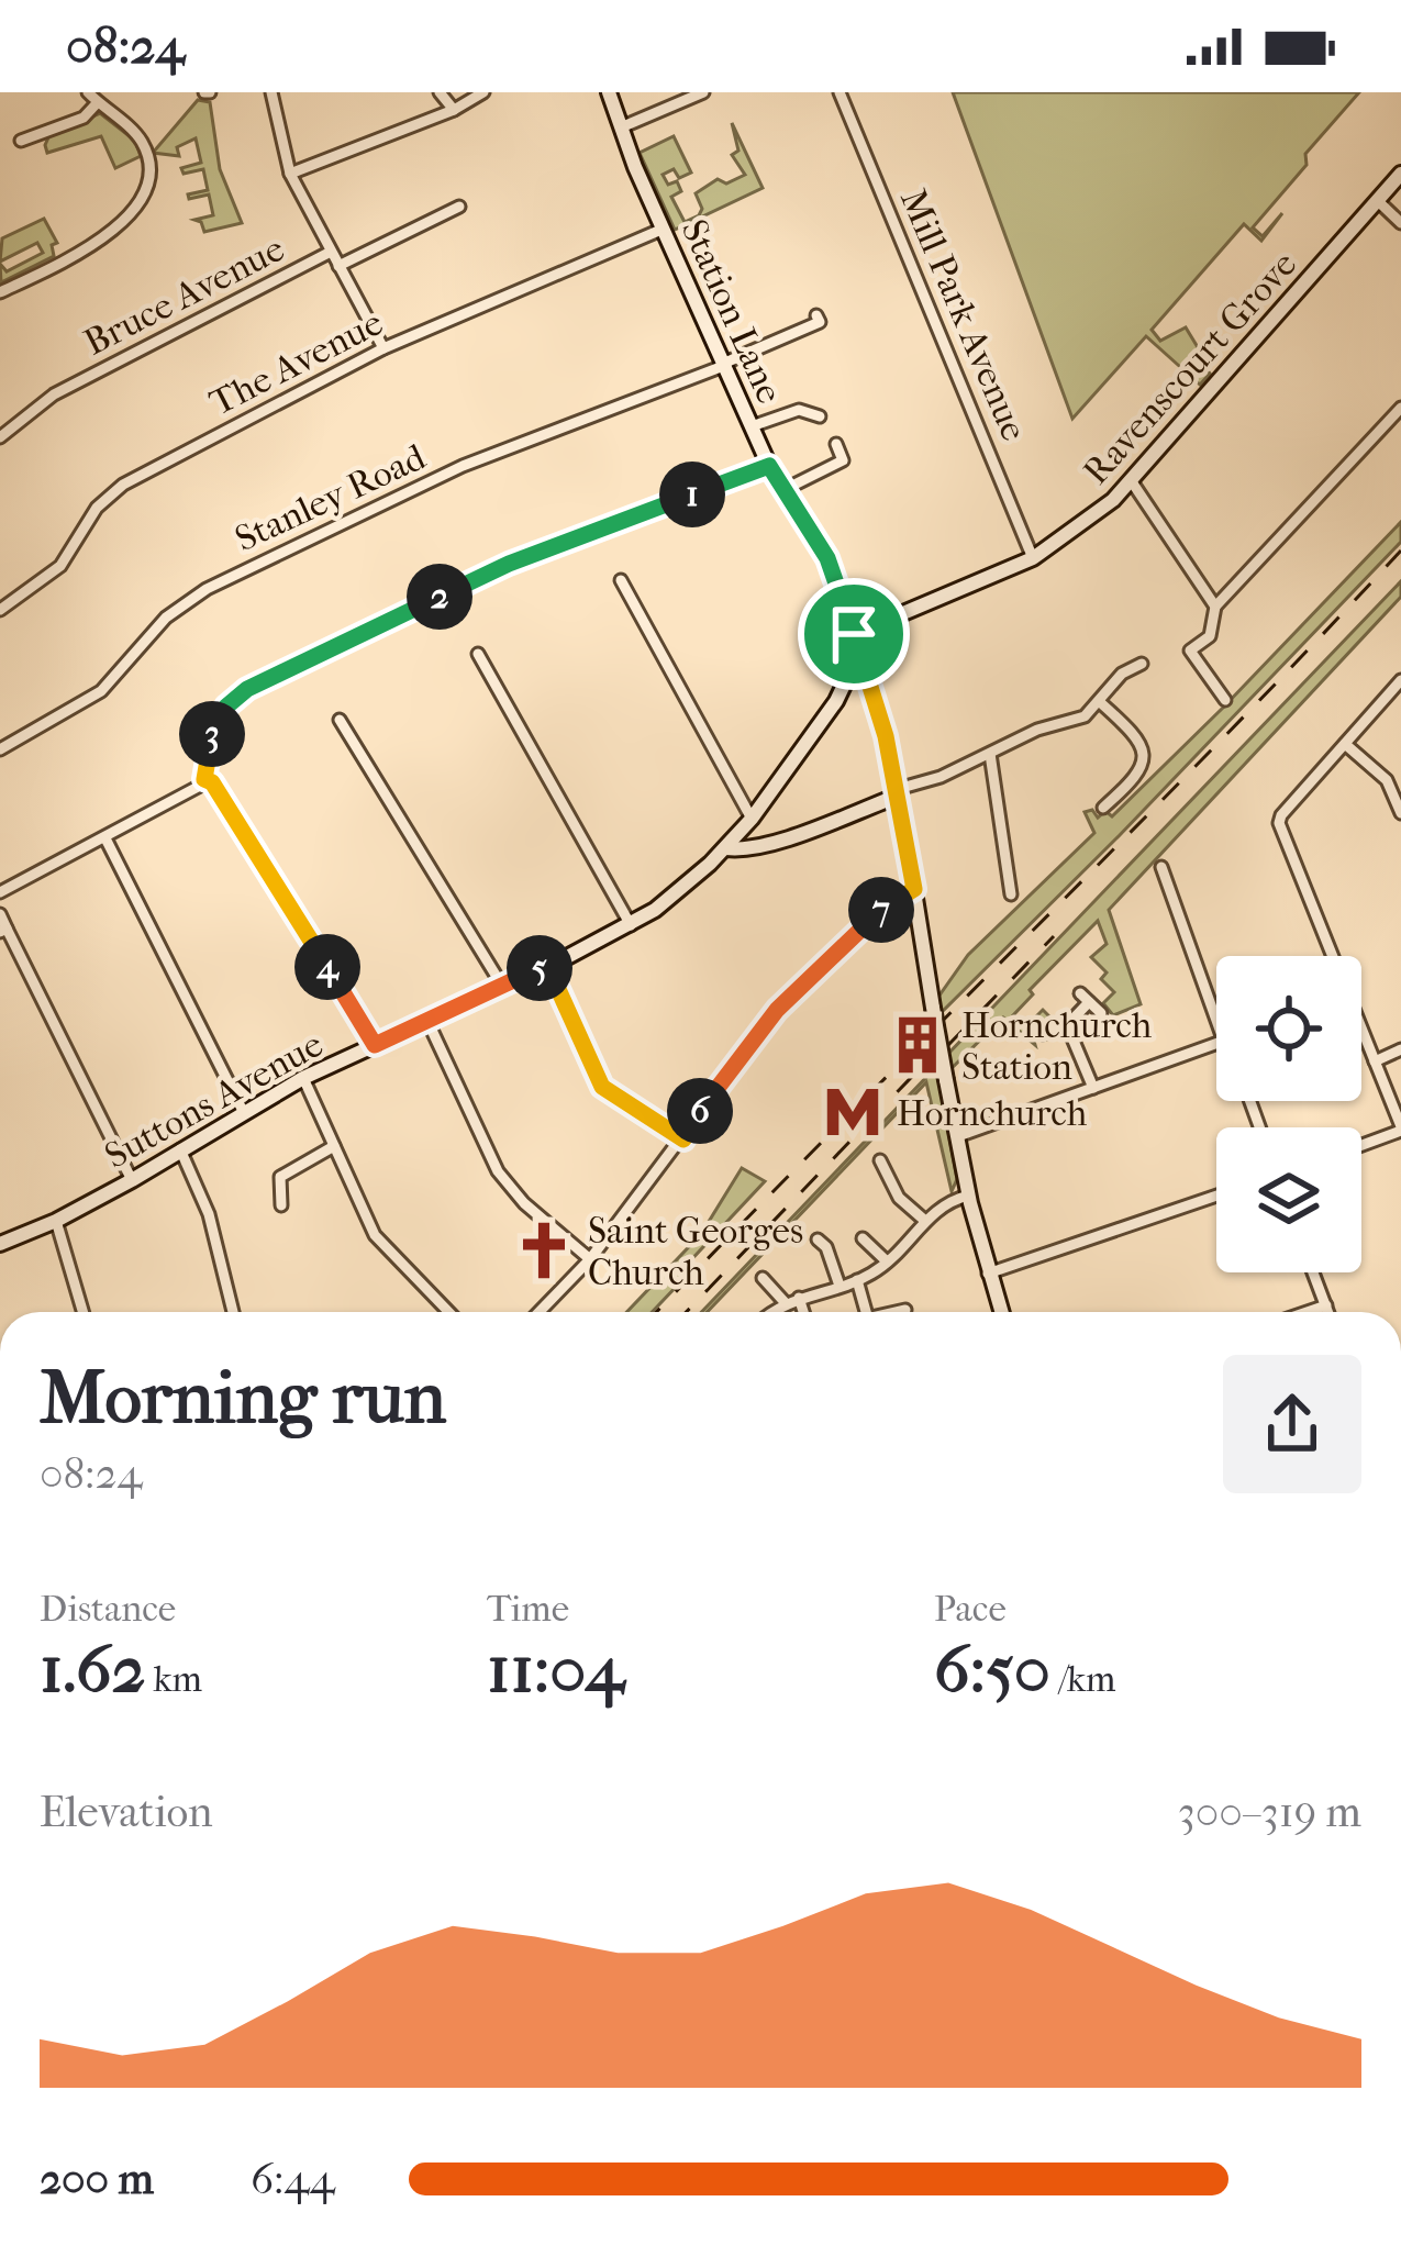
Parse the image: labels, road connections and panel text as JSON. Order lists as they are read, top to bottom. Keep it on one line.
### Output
{"streets":{"street":["Bruce Avenue","Station Lane","Mill Park Avenue","The Avenue","Ravenscourt Grove","Stanley Road","Suttons Avenue"]},"crossings":[["Station Lane","The Avenue"],["Station Lane","Ravenscourt Grove"],["Station Lane","Stanley Road"],["Station Lane","Suttons Avenue"],["Mill Park Avenue","Ravenscourt Grove"]],"places":{"building":["Hornchurch Station"],"metro station":["Hornchurch"],"church":["Saint Georges Church"]},"page":{"status":"08:24","pins":["1","2","3","7","4","5","6"],"heading":["Morning run","08:24"],"stats":[["Distance","1.62 km"],["Time","11:04"],["Pace","6:50 /km"]],"chart":["Elevation","300–319 m"],"list":[{"name":"200 m","note":"6:44"}]}}
